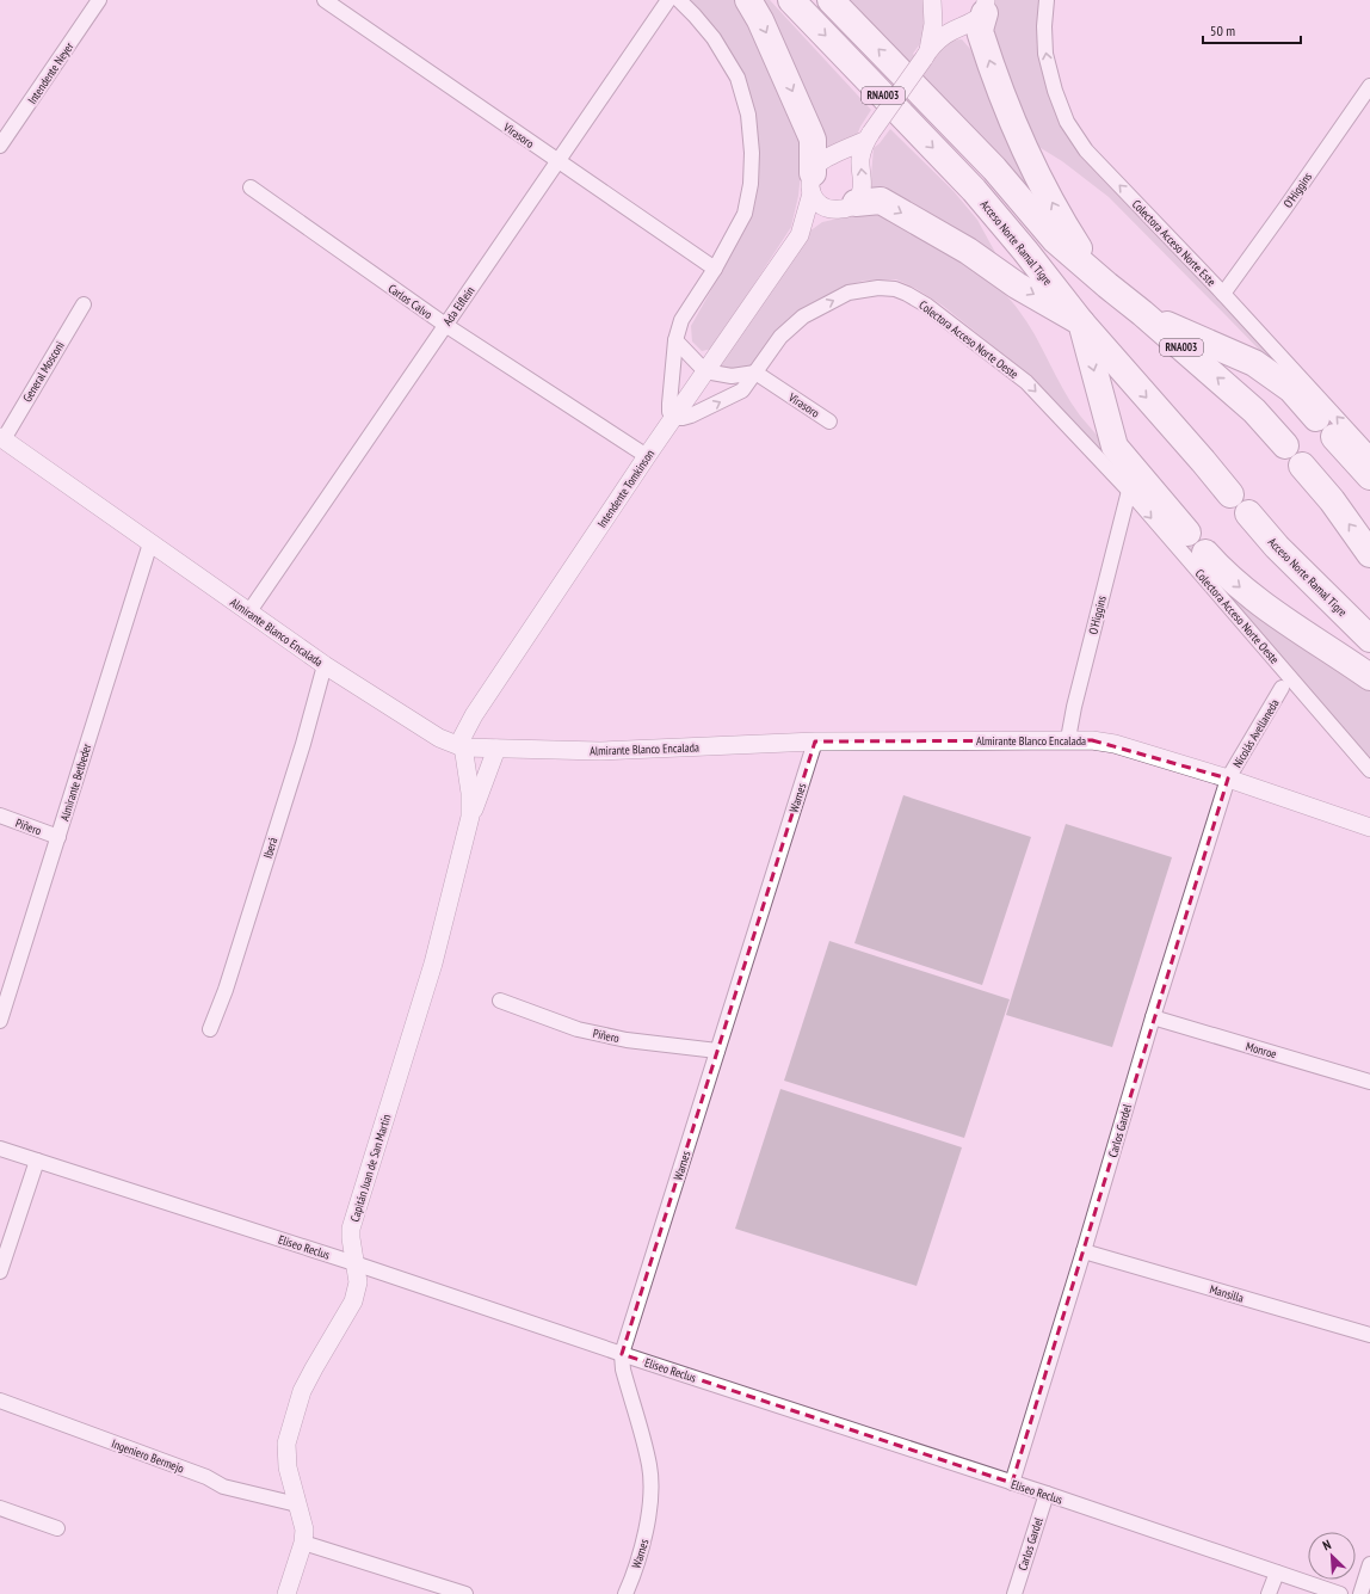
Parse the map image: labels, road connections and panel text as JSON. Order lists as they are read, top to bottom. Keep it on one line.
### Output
{"streets":{"highway":["RNA003","Acceso Norte Ramal Tigre"],"street":["Intendente Neyer","Virasoro","O'Higgins","Colectora Acceso Norte Este","Carlos Calvo","Ada Elflein","Colectora Acceso Norte Oeste","General Mosconi","Intendente Tomkinson","Almirante Blanco Encalada","Nicolás Avellaneda","Almirante Betbeder","Warnes","Piñero","Iberá","Monroe","Carlos Gardel","Capitán Juan de San Martín","Eliseo Reclus","Mansilla","Ingeniero Bermejo"]},"crossings":[["Virasoro","Ada Elflein"],["Virasoro","Colectora Acceso Norte Oeste"],["O'Higgins","Colectora Acceso Norte Este"],["O'Higgins","Colectora Acceso Norte Oeste"],["O'Higgins","Almirante Blanco Encalada"],["Carlos Calvo","Ada Elflein"],["Carlos Calvo","Intendente Tomkinson"],["Ada Elflein","Almirante Blanco Encalada"],["Colectora Acceso Norte Oeste","Intendente Tomkinson"],["General Mosconi","Almirante Blanco Encalada"],["Intendente Tomkinson","Almirante Blanco Encalada"],["Intendente Tomkinson","Capitán Juan de San Martín"],["Almirante Blanco Encalada","Nicolás Avellaneda"],["Almirante Blanco Encalada","Almirante Betbeder"],["Almirante Blanco Encalada","Warnes"],["Almirante Blanco Encalada","Iberá"],["Almirante Blanco Encalada","Carlos Gardel"],["Almirante Blanco Encalada","Capitán Juan de San Martín"],["Nicolás Avellaneda","Carlos Gardel"],["Almirante Betbeder","Piñero"],["Warnes","Piñero"],["Warnes","Eliseo Reclus"],["Monroe","Carlos Gardel"],["Carlos Gardel","Eliseo Reclus"],["Carlos Gardel","Mansilla"],["Capitán Juan de San Martín","Eliseo Reclus"],["Capitán Juan de San Martín","Ingeniero Bermejo"]],"one_way":["Colectora Acceso Norte Este","Colectora Acceso Norte Oeste"],"scale_bar":"50 m","north":"top left"}
